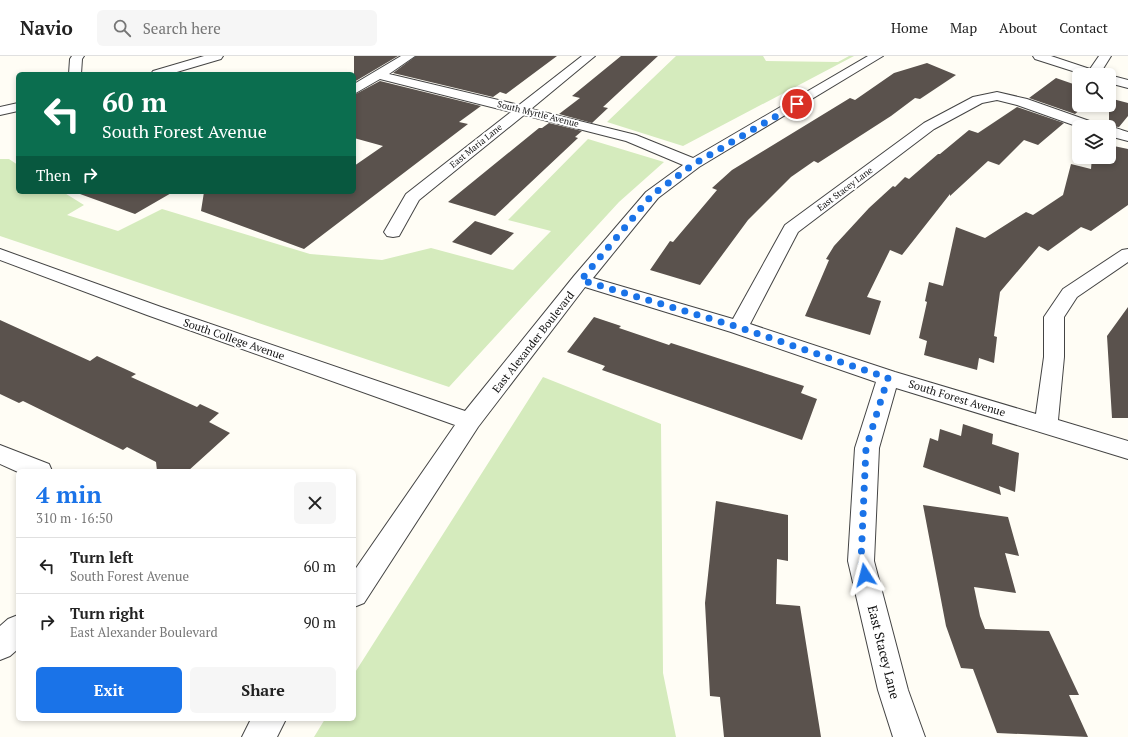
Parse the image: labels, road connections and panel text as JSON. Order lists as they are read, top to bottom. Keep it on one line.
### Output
{"streets":{"street":["South Myrtle Avenue","East Maria Lane","East Stacey Lane","South College Avenue","East Alexander Boulevard","South Forest Avenue"]},"crossings":[["South Myrtle Avenue","East Maria Lane"],["South Myrtle Avenue","East Alexander Boulevard"],["East Stacey Lane","South Forest Avenue"],["South College Avenue","East Alexander Boulevard"],["East Alexander Boulevard","South Forest Avenue"]],"page":{"header":"Navio","search":"Search here","nav":["Home","Map","About","Contact"],"turn":["60 m","South Forest Avenue"],"then":"Then","heading":["4 min","310 m · 16:50"],"list":[{"name":"Turn left","note":"South Forest Avenue","value":"60 m"},{"name":"Turn right","note":"East Alexander Boulevard","value":"90 m"}],"buttons":["Exit","Share"]}}
